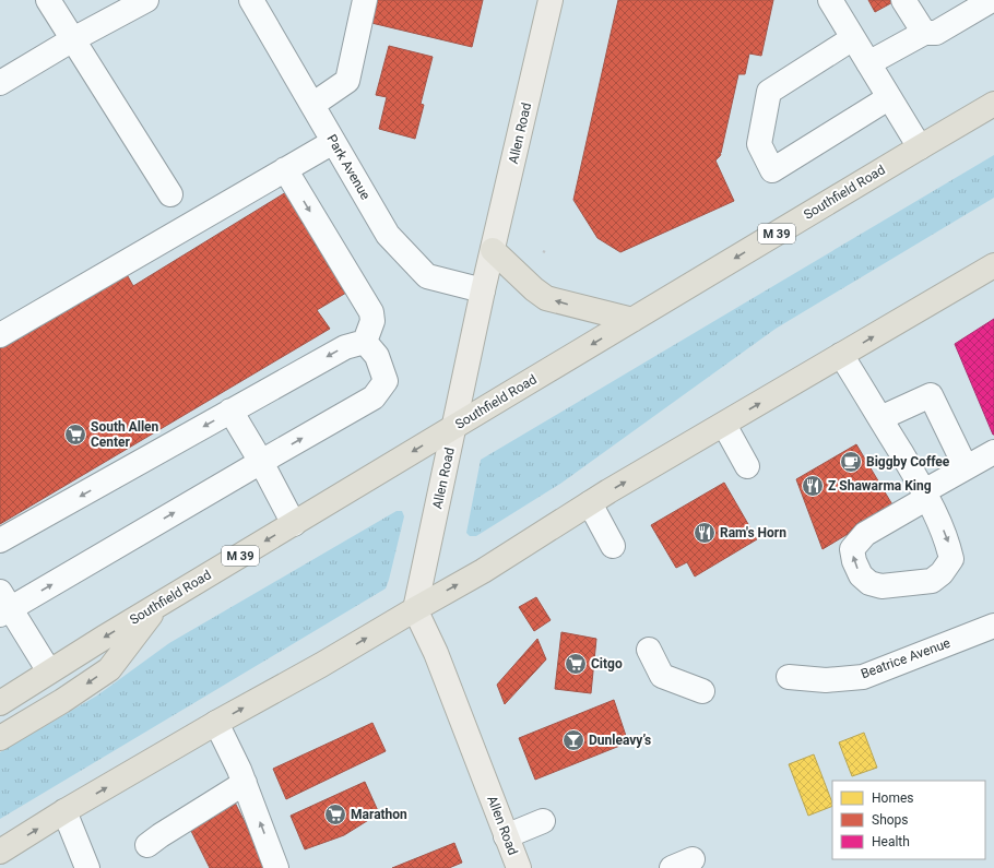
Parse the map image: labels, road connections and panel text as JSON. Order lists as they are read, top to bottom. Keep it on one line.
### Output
{"streets":{"highway":["Southfield Road","M 39"],"main road":["Allen Road"],"street":["Park Avenue","Beatrice Avenue"]},"crossings":[["Allen Road","Park Avenue"],["Allen Road","Southfield Road"]],"places":{"supermarket":["South Allen Center","Citgo","Marathon"],"cafe":["Biggby Coffee"],"restaurant":["Z Shawarma King","Ram's Horn"],"bar":["Dunleavy’s"]},"legend":["Homes","Shops","Health"]}
